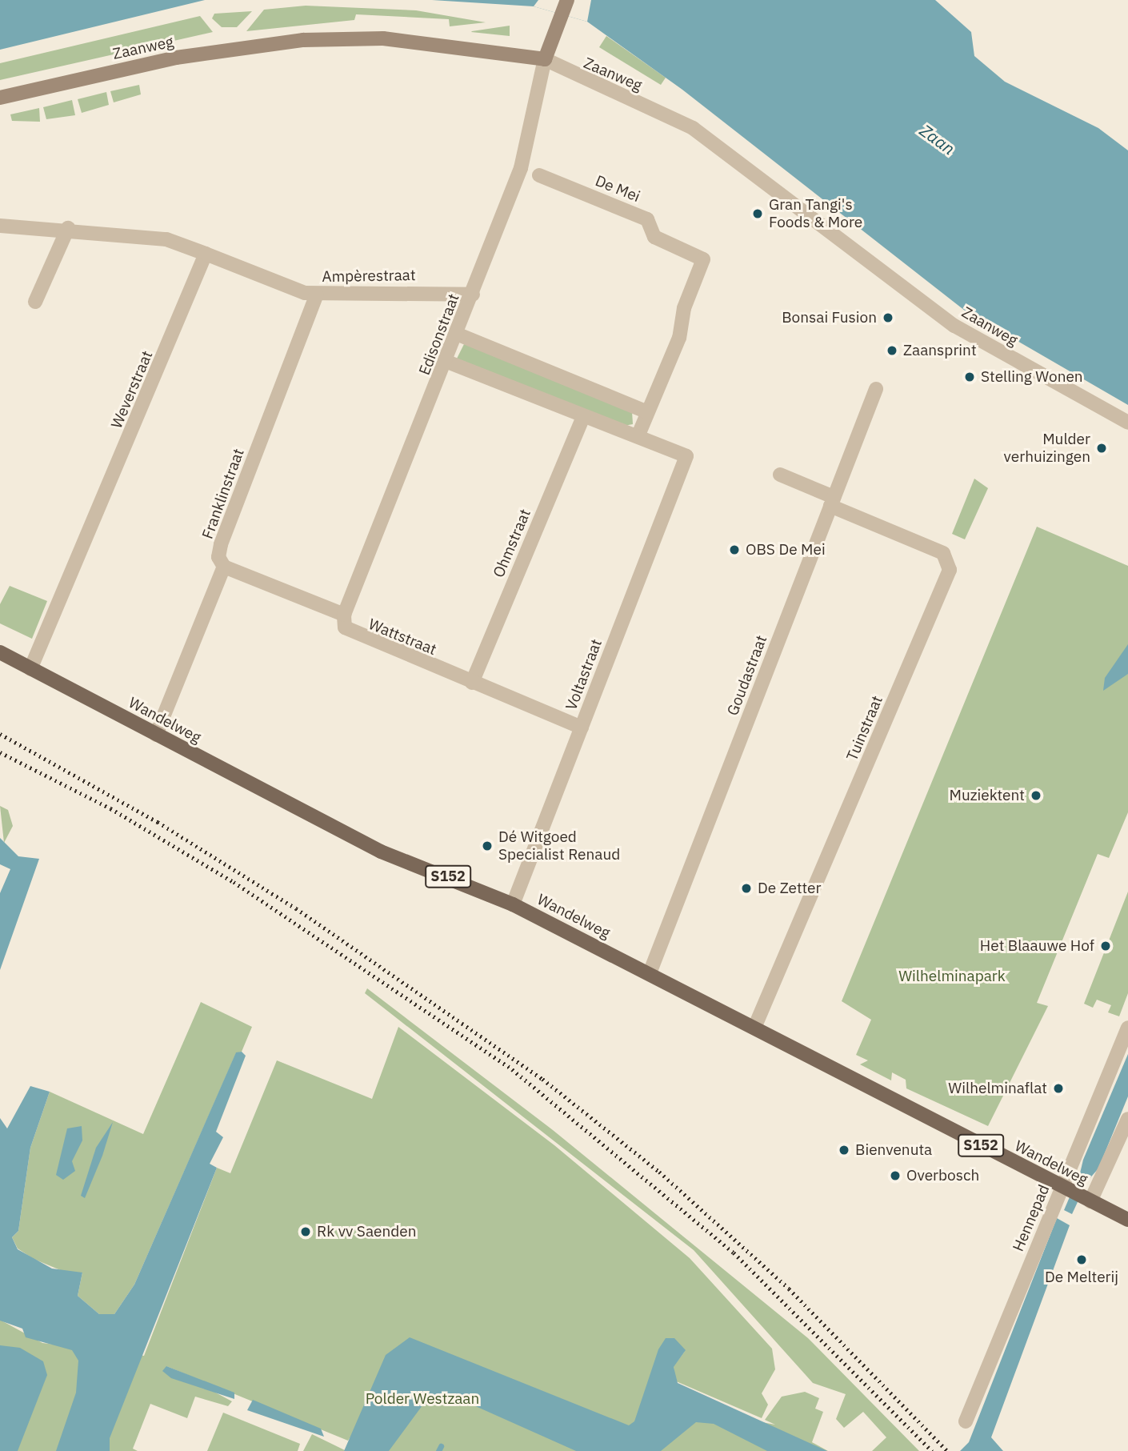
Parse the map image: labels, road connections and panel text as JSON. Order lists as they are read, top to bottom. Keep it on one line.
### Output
{"streets":{"main road":["Zaanweg","Wandelweg","S152"],"street":["De Mei","Ampèrestraat","Edisonstraat","Weverstraat","Franklinstraat","Ohmstraat","Wattstraat","Voltastraat","Goudastraat","Tuinstraat","Hennepad"]},"crossings":[["Zaanweg","Edisonstraat"],["Ampèrestraat","Edisonstraat"],["Ampèrestraat","Weverstraat"],["Ampèrestraat","Franklinstraat"],["Edisonstraat","Wattstraat"],["Weverstraat","Wandelweg"],["Franklinstraat","Wandelweg"],["Ohmstraat","Wattstraat"],["Wattstraat","Voltastraat"],["Voltastraat","Wandelweg"],["Goudastraat","Wandelweg"],["Goudastraat","Tuinstraat"],["Wandelweg","Tuinstraat"],["Wandelweg","Hennepad"]],"water":["Zaan"],"parks":["Wilhelminapark","Polder Westzaan"],"places":["Gran Tangi's Foods & More","Bonsai Fusion","Zaansprint","Stelling Wonen","Mulder verhuizingen","OBS De Mei","Muziektent","Dé Witgoed Specialist Renaud","De Zetter","Het Blaauwe Hof","Wilhelminaflat","Bienvenuta","Overbosch","Rk vv Saenden","De Melterij"]}
